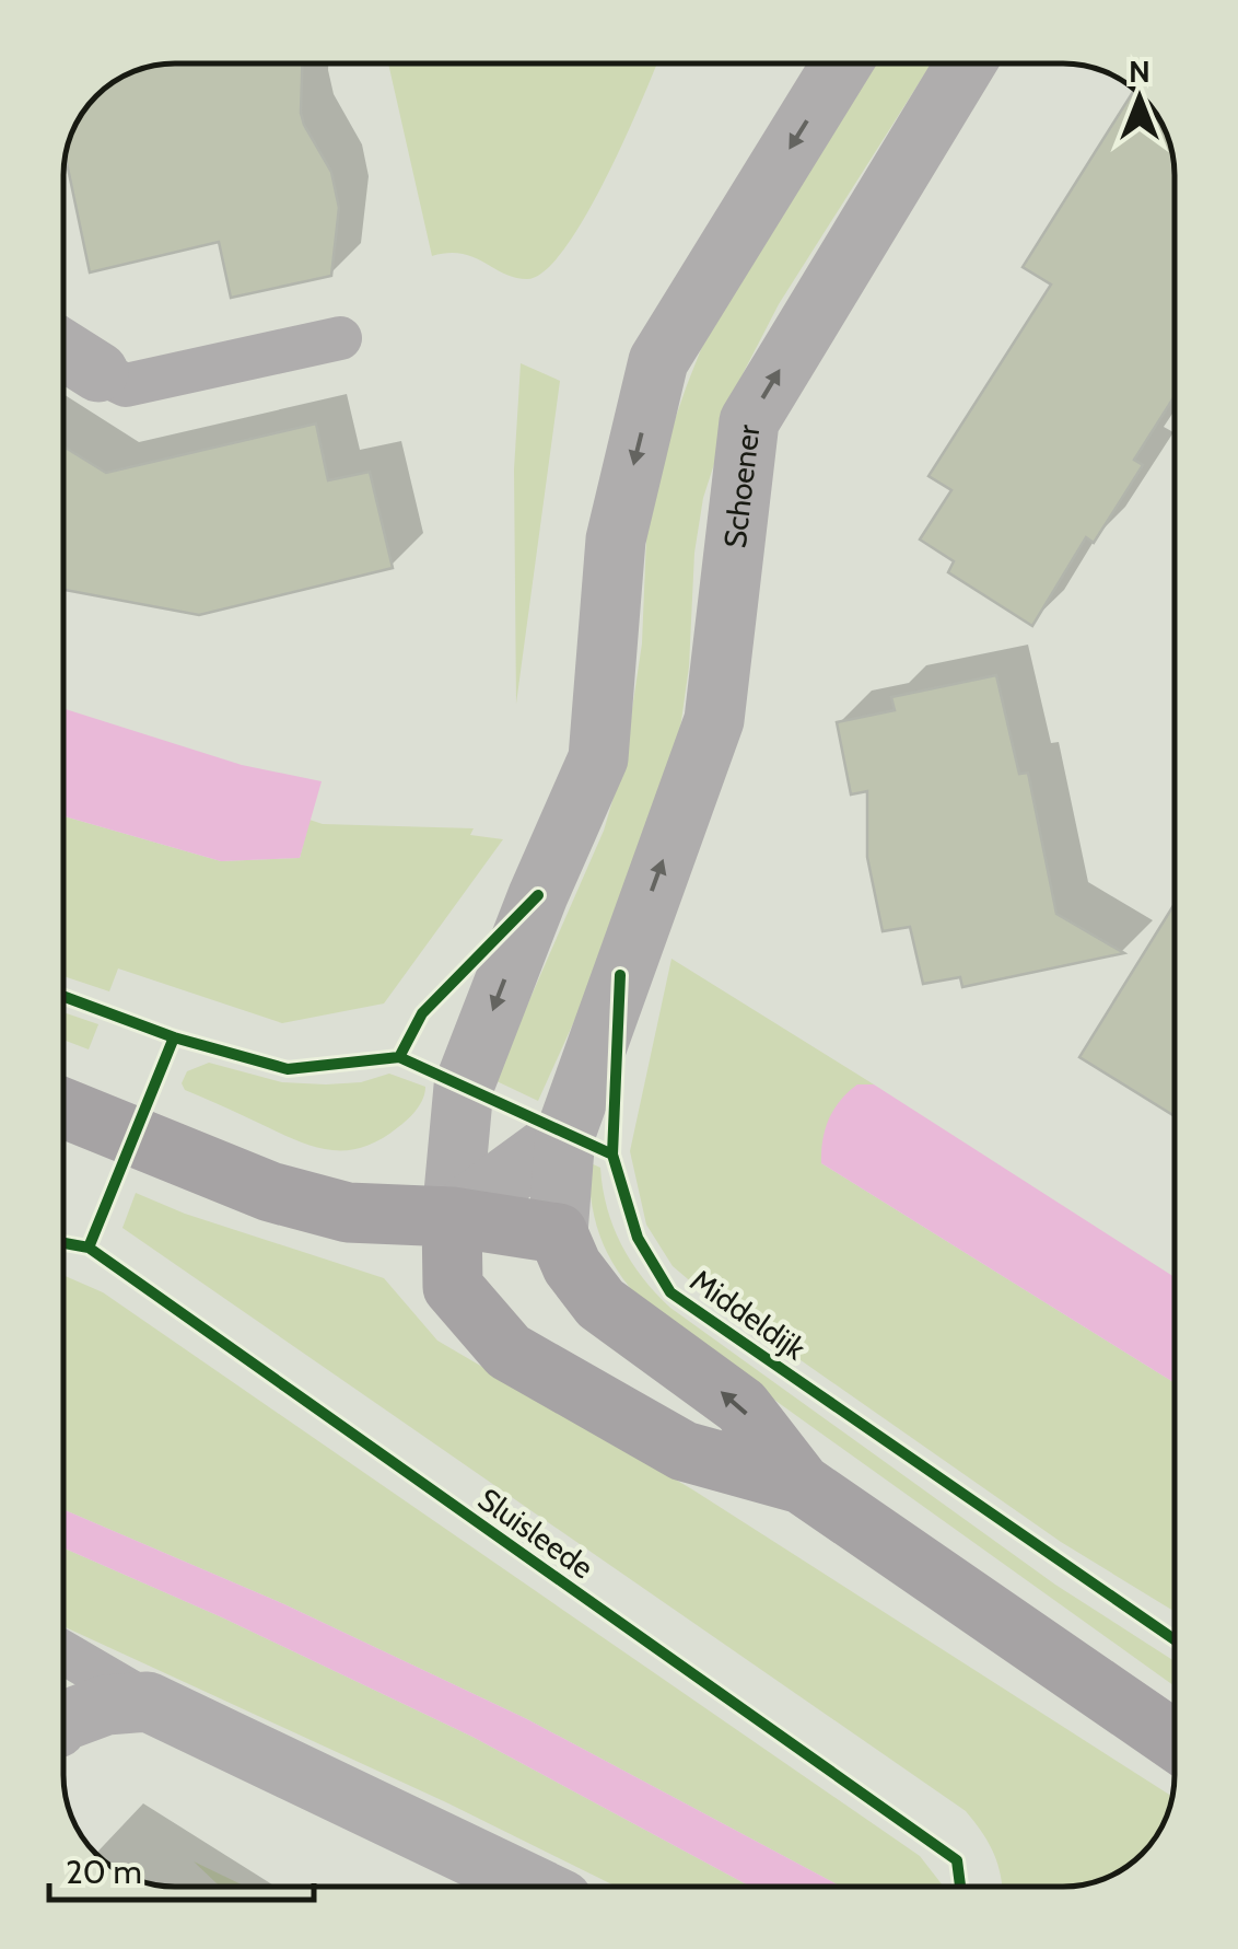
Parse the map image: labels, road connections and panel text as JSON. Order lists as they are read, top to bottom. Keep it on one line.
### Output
{"streets":{"street":["Schoener"],"cycle path":["Middeldijk","Sluisleede"]},"scale_bar":"20 m","north":"top"}
